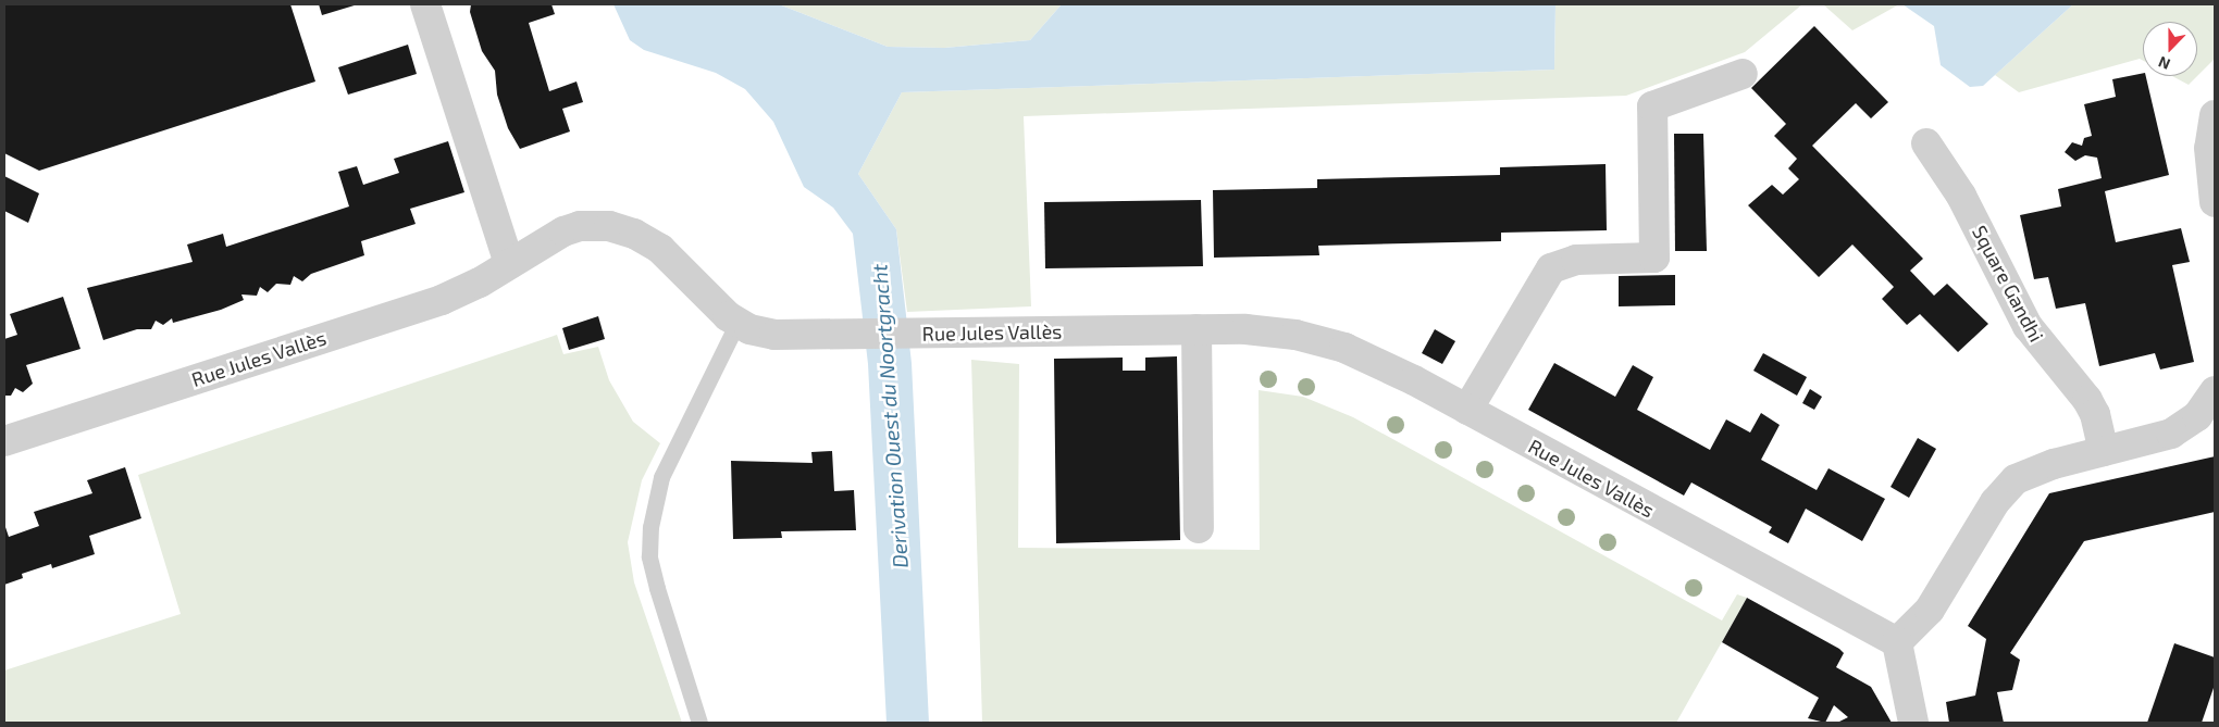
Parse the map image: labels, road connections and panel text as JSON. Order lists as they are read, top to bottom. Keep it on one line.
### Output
{"streets":{"street":["Square Gandhi","Rue Jules Vallès"]},"water":["Derivation Ouest du Noortgracht"],"north":"bottom"}
